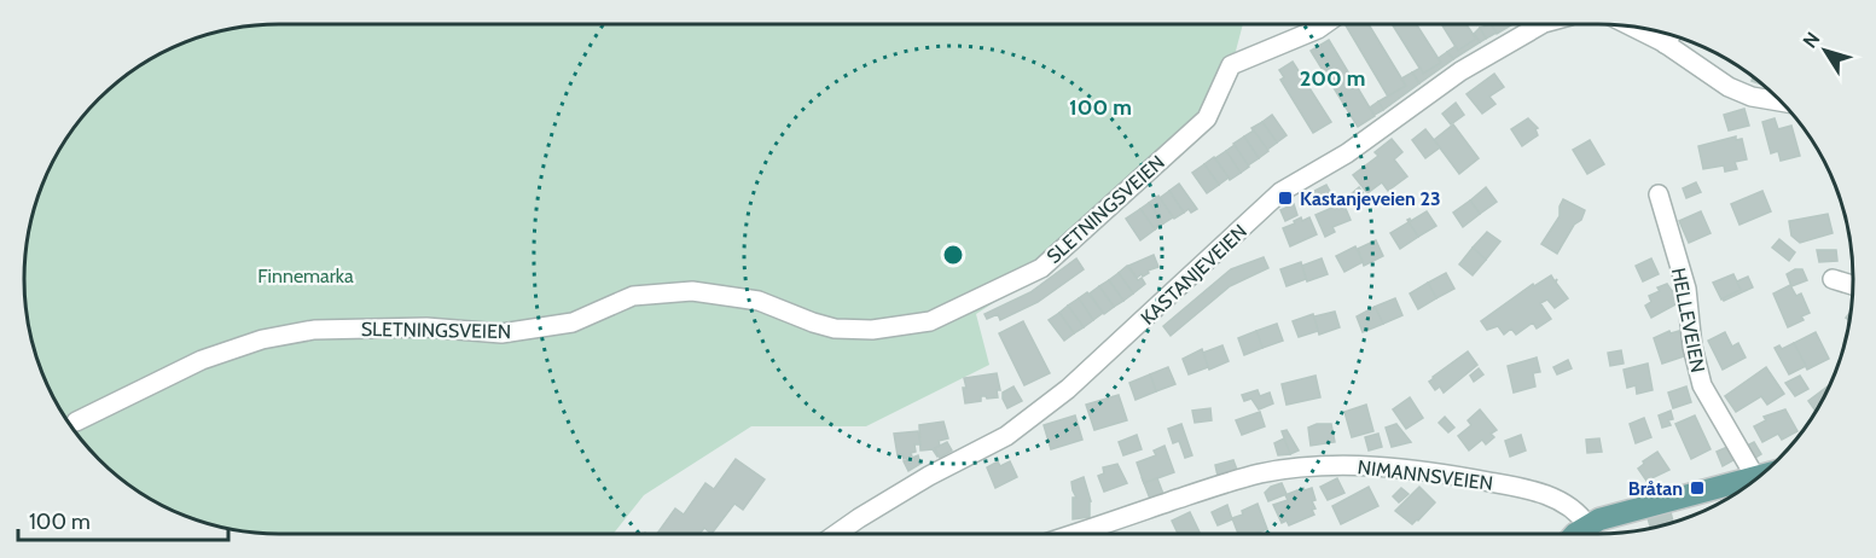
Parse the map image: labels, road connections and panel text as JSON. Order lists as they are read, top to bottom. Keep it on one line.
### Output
{"streets":{"street":["SLETNINGSVEIEN","KASTANJEVEIEN","HELLEVEIEN","NIMANNSVEIEN"]},"parks":["Finnemarka"],"places":{"transit":["Kastanjeveien 23","Bråtan"]},"scale_bar":"100 m","north":"top left","rings":["200 m","100 m"]}
